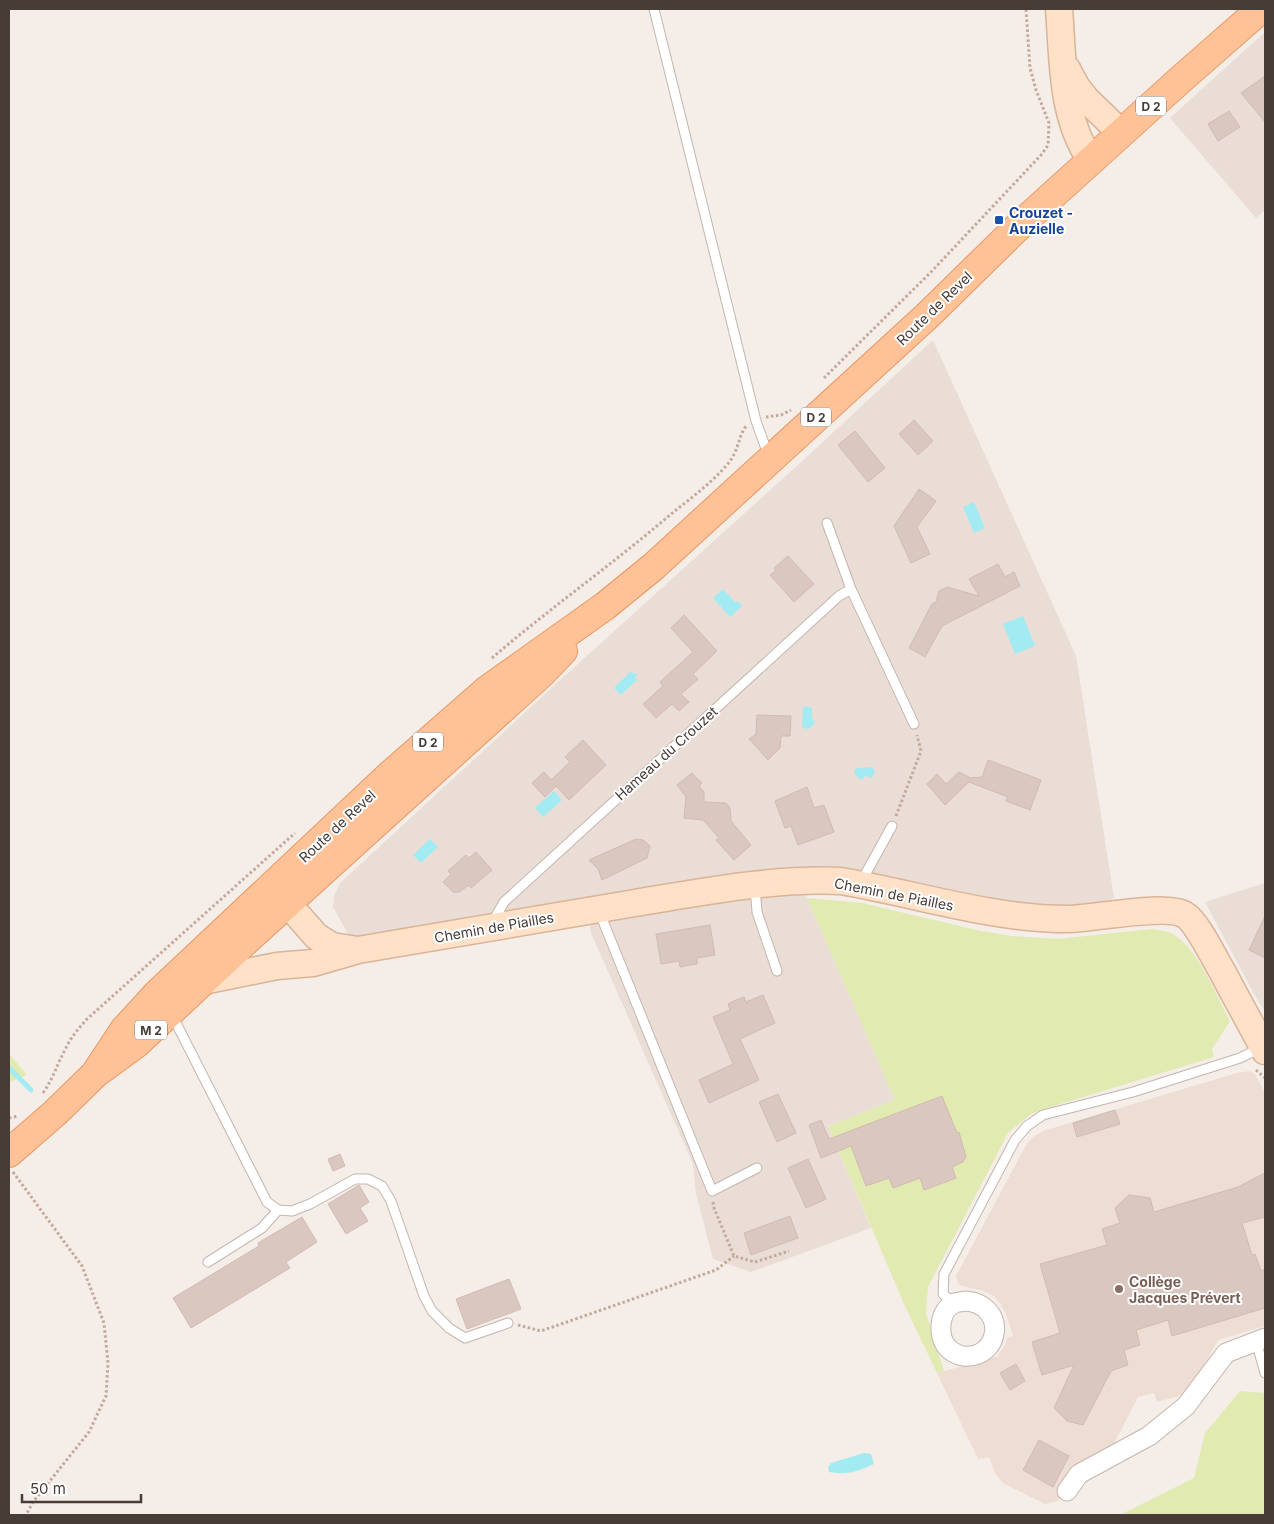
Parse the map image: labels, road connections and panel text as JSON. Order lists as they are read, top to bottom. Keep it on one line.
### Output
{"streets":{"main road":["D 2","Route de Revel","M 2"],"street":["Chemin de Piailles"],"lane":["Hameau du Crouzet"]},"crossings":[["Route de Revel","Chemin de Piailles"],["Hameau du Crouzet","Chemin de Piailles"]],"places":{"transit":["Crouzet - Auzielle"],"other":["Collège Jacques Prévert"]},"scale_bar":"50 m"}
